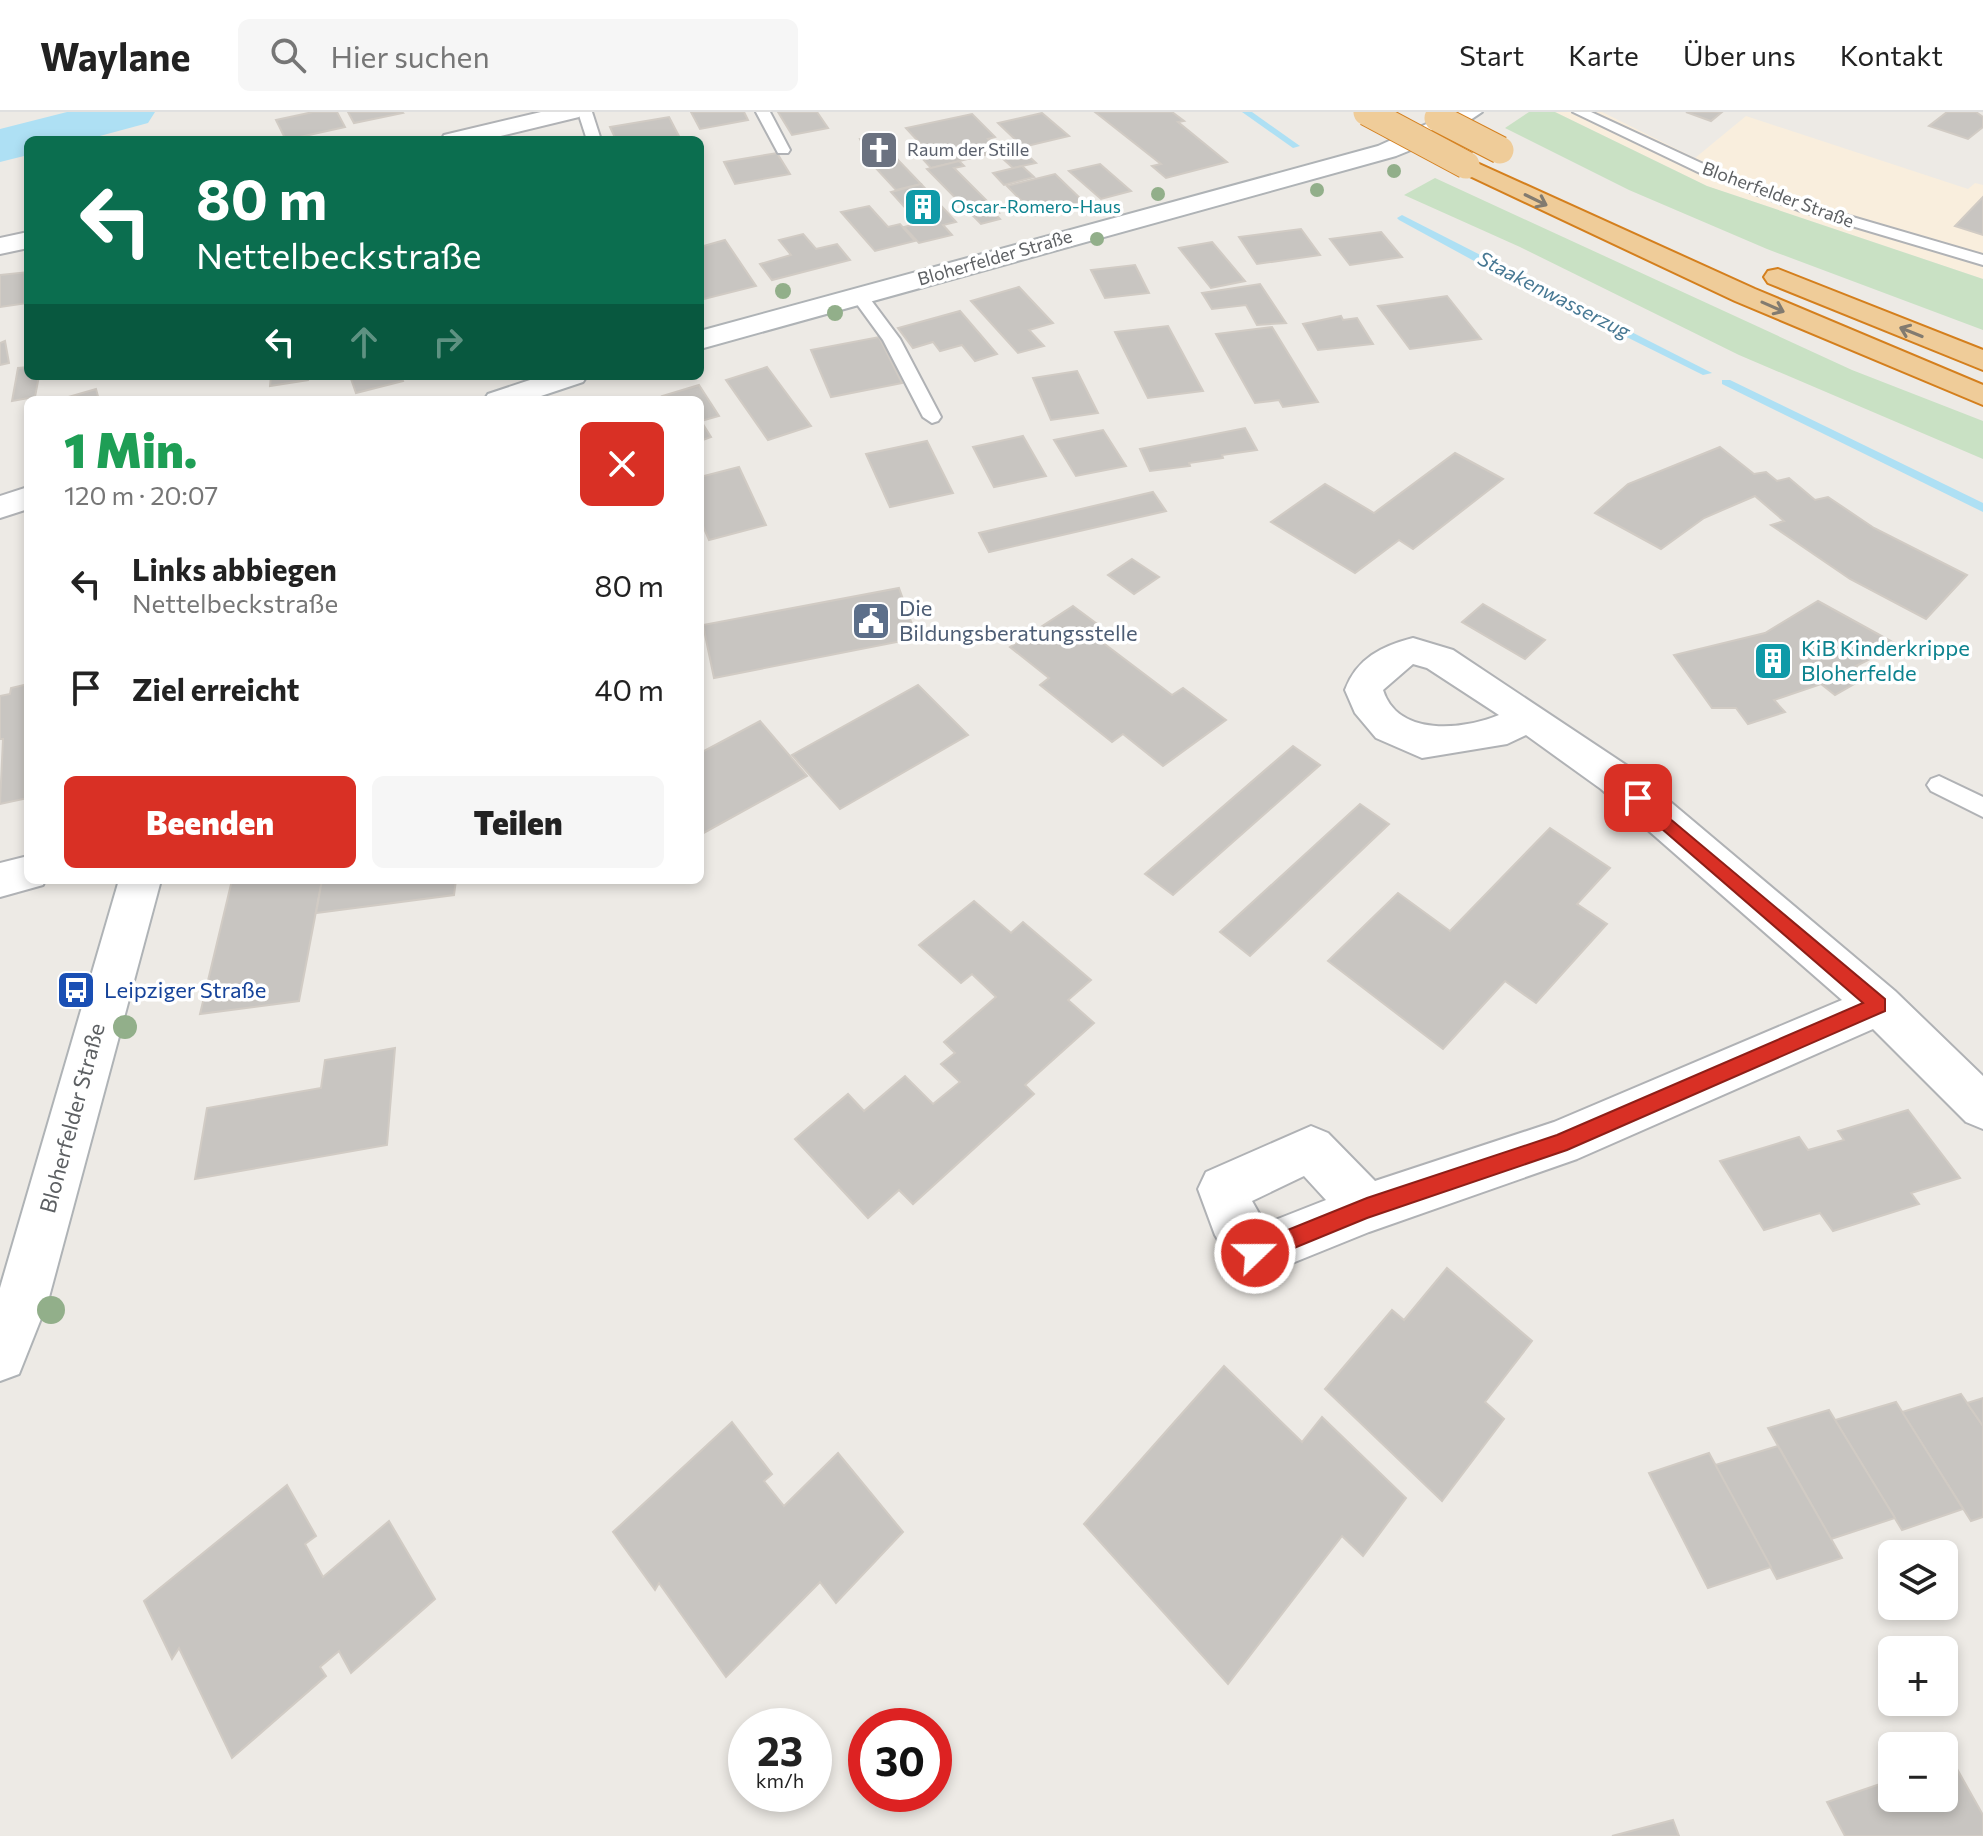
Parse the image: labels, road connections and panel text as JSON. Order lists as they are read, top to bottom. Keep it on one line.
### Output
{"streets":{"street":["Bloherfelder Straße"]},"water":["Staakenwasserzug"],"places":{"church":["Raum der Stille"],"building":["Oscar-Romero-Haus","KiB Kinderkrippe Bloherfelde"],"public building":["Die Bildungsberatungsstelle"],"bus stop":["Leipziger Straße"]},"page":{"header":"Waylane","search":"Hier suchen","nav":["Start","Karte","Über uns","Kontakt"],"turn":["80 m","Nettelbeckstraße"],"heading":["1 Min.","120 m · 20:07"],"list":[{"name":"Links abbiegen","note":"Nettelbeckstraße","value":"80 m"},{"name":"Ziel erreicht","value":"40 m"}],"buttons":["Beenden","Teilen"],"map_buttons":["+","−"],"speed":"23 km/h","limit":"30"}}
